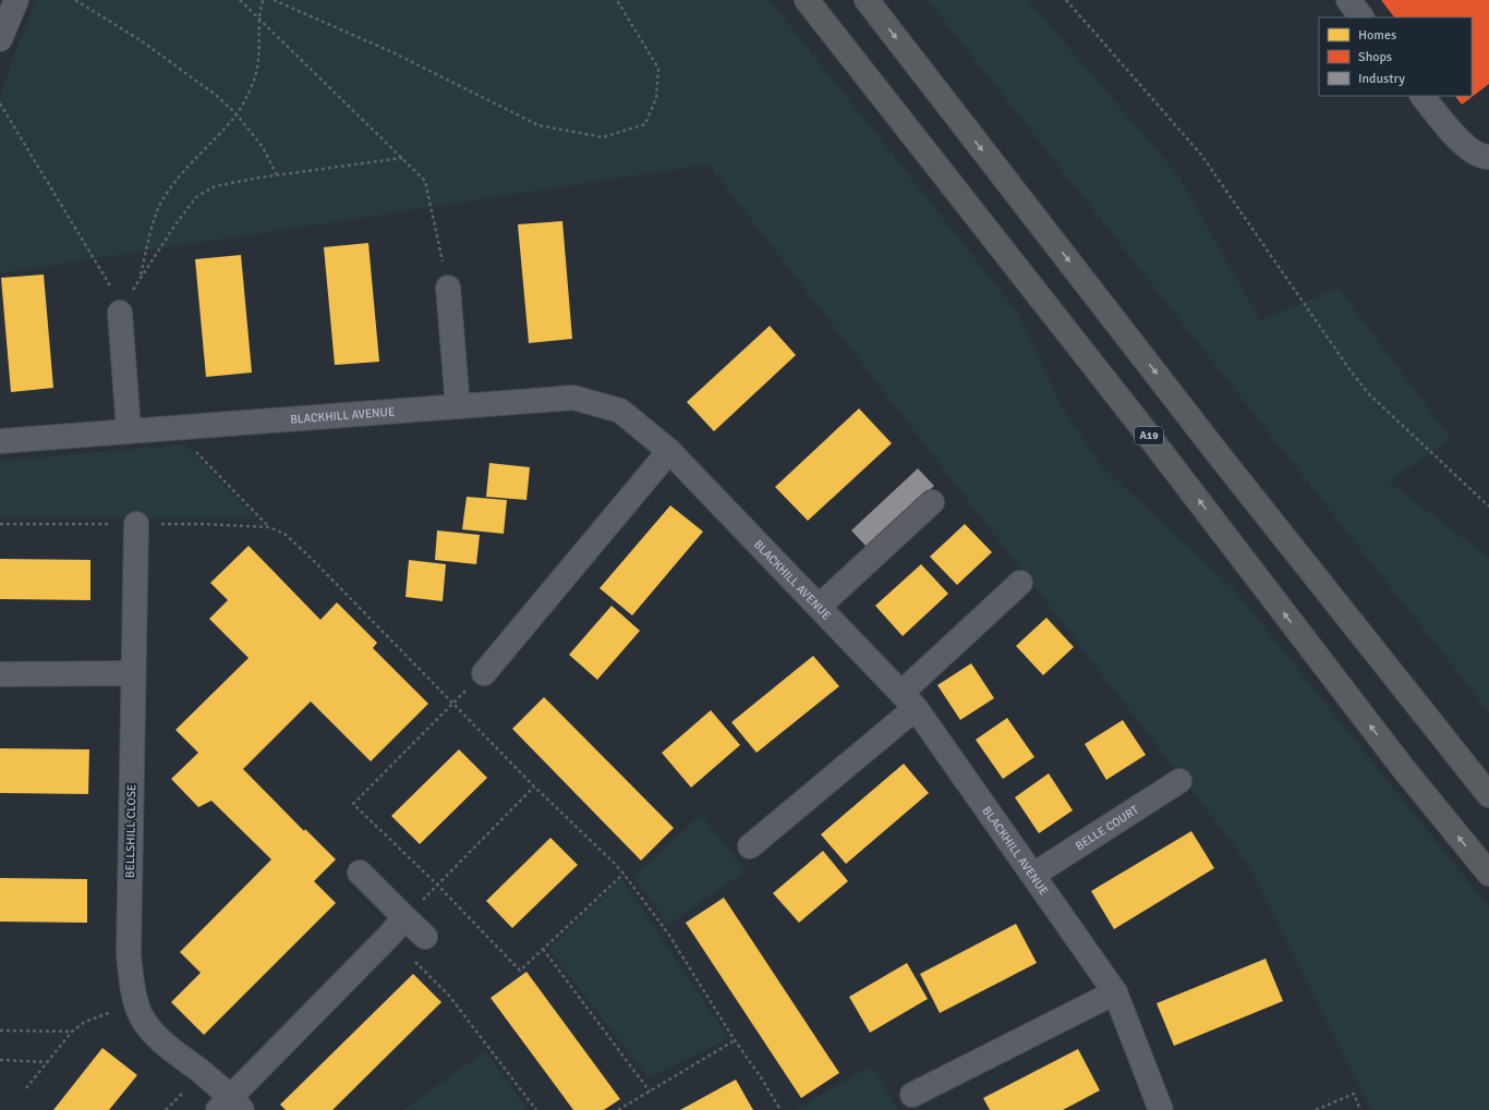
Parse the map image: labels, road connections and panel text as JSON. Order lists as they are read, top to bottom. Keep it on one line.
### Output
{"streets":{"highway":["A19"],"street":["BLACKHILL AVENUE","BELLE COURT","BELLSHILL CLOSE"]},"crossings":[["BLACKHILL AVENUE","BELLE COURT"]],"legend":["Homes","Shops","Industry"]}
